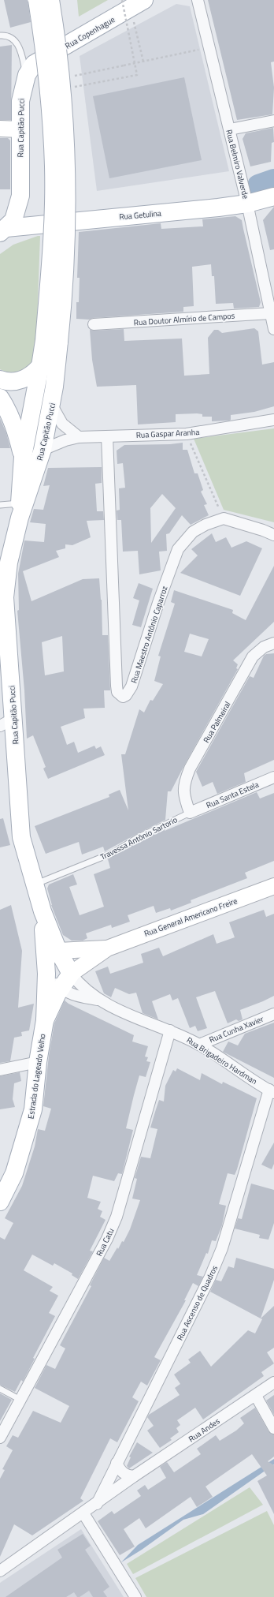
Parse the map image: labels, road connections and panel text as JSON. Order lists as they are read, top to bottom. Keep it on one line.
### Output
{"streets":{"main road":["Rua Copenhague","Rua Capitão Pucci","Rua Getulina","Rua General Americano Freire","Estrada do Lageado Velho"],"street":["Rua Belmiro Valverde","Rua Doutor Almírio de Campos","Rua Gaspar Aranha","Rua Maestro Antônio Caparroz","Rua Palmeiral","Rua Santa Estela","Rua Cunha Xavier","Rua Brigadeiro Hardman","Rua Catu","Rua Ascenso de Quadros","Rua Andes"],"lane":["Travessa Antônio Sartorio"]},"crossings":[["Rua Copenhague","Rua Capitão Pucci"],["Rua Capitão Pucci","Rua Getulina"],["Rua Capitão Pucci","Rua Gaspar Aranha"],["Rua Capitão Pucci","Travessa Antônio Sartorio"],["Rua Capitão Pucci","Rua General Americano Freire"],["Rua Capitão Pucci","Rua Brigadeiro Hardman"],["Rua Capitão Pucci","Estrada do Lageado Velho"],["Rua Belmiro Valverde","Rua Getulina"],["Rua Belmiro Valverde","Rua Doutor Almírio de Campos"],["Rua Gaspar Aranha","Rua Maestro Antônio Caparroz"],["Rua Palmeiral","Rua Santa Estela"],["Rua Palmeiral","Travessa Antônio Sartorio"],["Rua Santa Estela","Travessa Antônio Sartorio"],["Rua General Americano Freire","Rua Brigadeiro Hardman"],["Rua General Americano Freire","Estrada do Lageado Velho"],["Rua Cunha Xavier","Rua Brigadeiro Hardman"],["Rua Brigadeiro Hardman","Estrada do Lageado Velho"],["Rua Brigadeiro Hardman","Rua Catu"],["Rua Brigadeiro Hardman","Rua Ascenso de Quadros"],["Rua Ascenso de Quadros","Rua Andes"]]}
